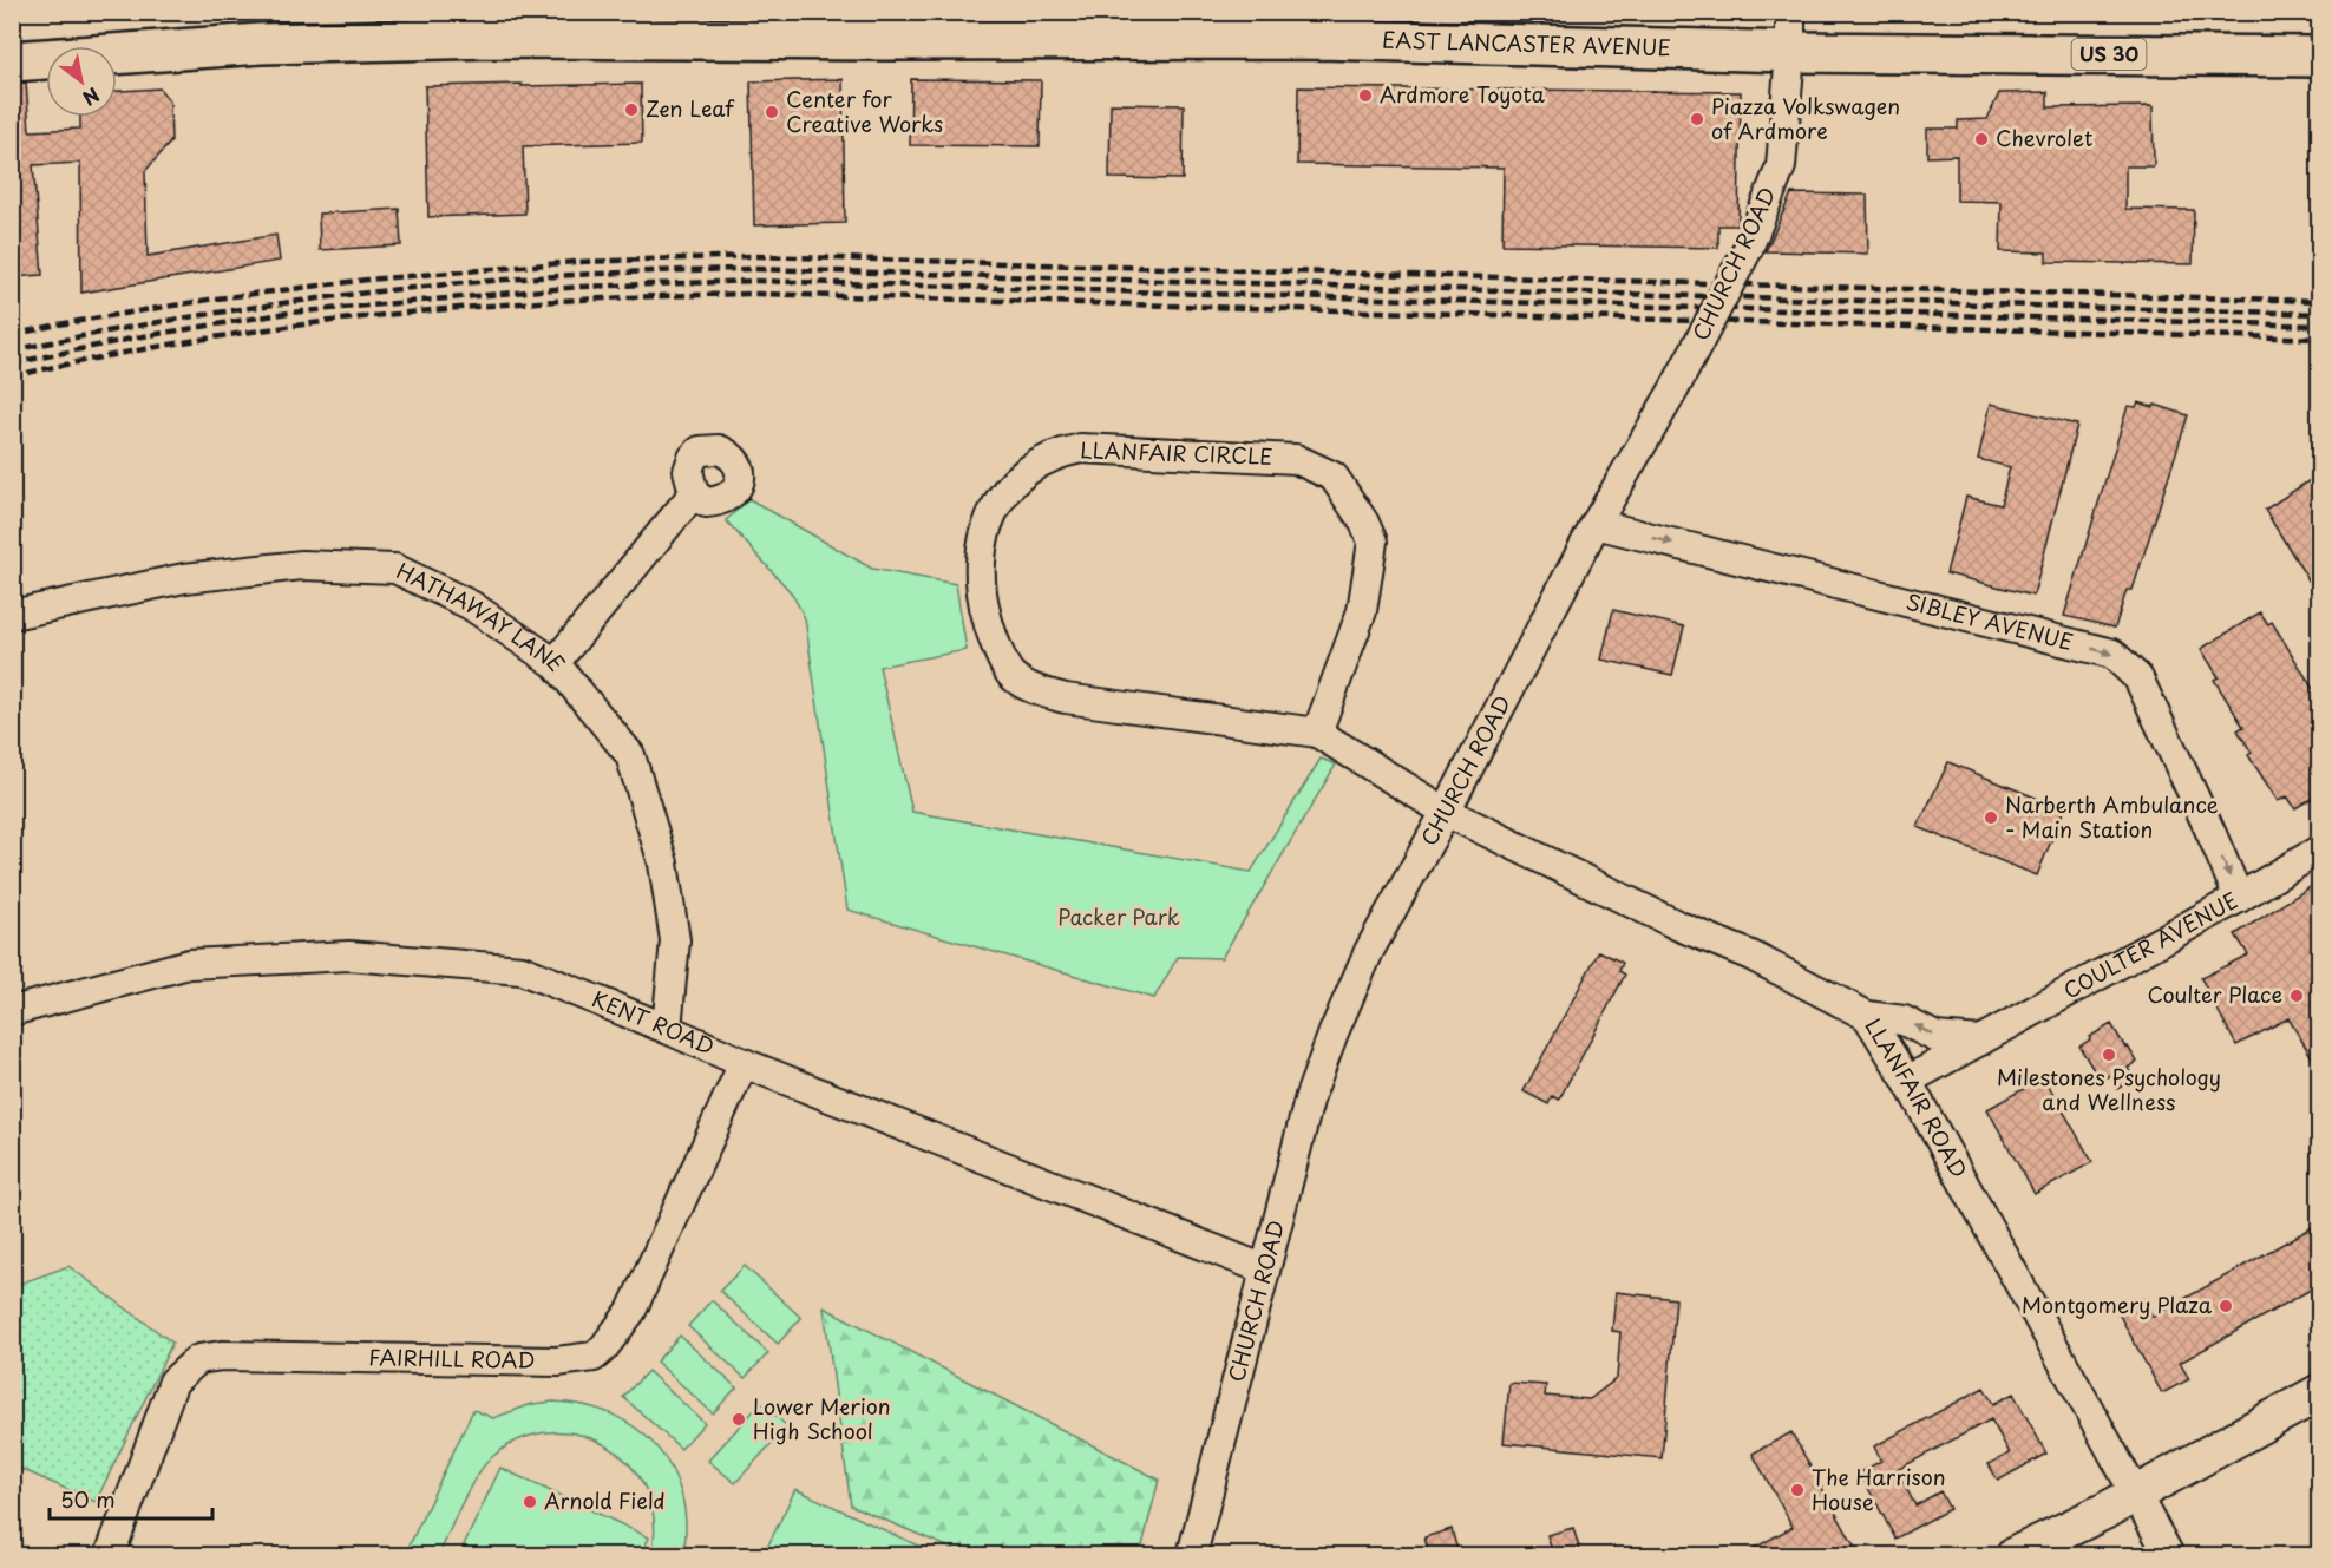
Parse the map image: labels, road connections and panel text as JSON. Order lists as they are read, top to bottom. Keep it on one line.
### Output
{"streets":{"highway":["EAST LANCASTER AVENUE","US 30"],"street":["CHURCH ROAD","LLANFAIR CIRCLE","HATHAWAY LANE","SIBLEY AVENUE","COULTER AVENUE","KENT ROAD","LLANFAIR ROAD","FAIRHILL ROAD"]},"crossings":[["EAST LANCASTER AVENUE","CHURCH ROAD"],["CHURCH ROAD","LLANFAIR CIRCLE"],["CHURCH ROAD","SIBLEY AVENUE"],["CHURCH ROAD","KENT ROAD"],["CHURCH ROAD","LLANFAIR ROAD"],["LLANFAIR CIRCLE","LLANFAIR ROAD"],["HATHAWAY LANE","KENT ROAD"],["SIBLEY AVENUE","COULTER AVENUE"],["COULTER AVENUE","LLANFAIR ROAD"],["KENT ROAD","FAIRHILL ROAD"]],"one_way":["SIBLEY AVENUE"],"parks":["Packer Park"],"places":["Ardmore Toyota","Zen Leaf","Center for Creative Works","Piazza Volkswagen of Ardmore","Chevrolet","Narberth Ambulance - Main Station","Coulter Place","Milestones Psychology and Wellness","Montgomery Plaza","Lower Merion High School","The Harrison House","Arnold Field"],"scale_bar":"50 m","north":"bottom right"}
